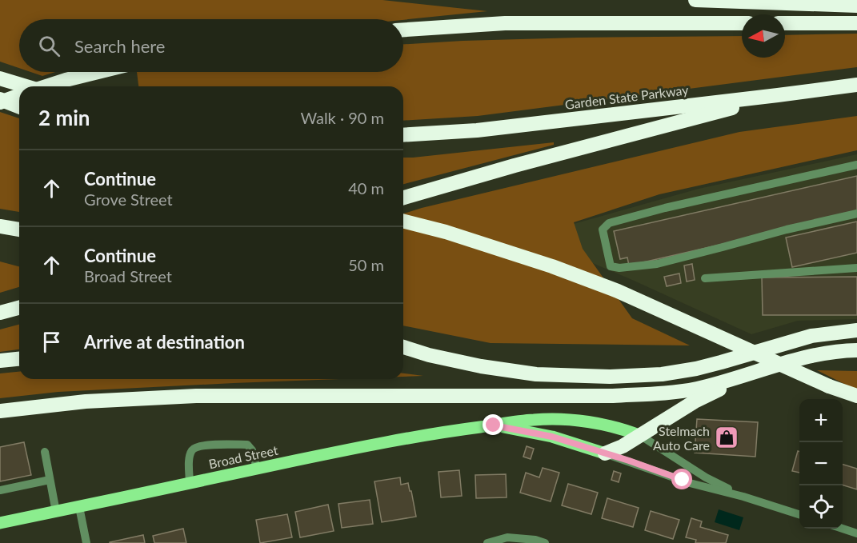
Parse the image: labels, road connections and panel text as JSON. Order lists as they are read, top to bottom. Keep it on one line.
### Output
{"streets":{"highway":["Garden State Parkway"],"main road":["Broad Street"]},"places":{"shop":["Stelmach Auto Care"]},"north":"left","page":{"search":"Search here","heading":["2 min","Walk · 90 m"],"list":[["Continue","Grove Street","40 m"],["Continue","Broad Street","50 m"],"Arrive at destination"],"map_buttons":["+","−"]}}
